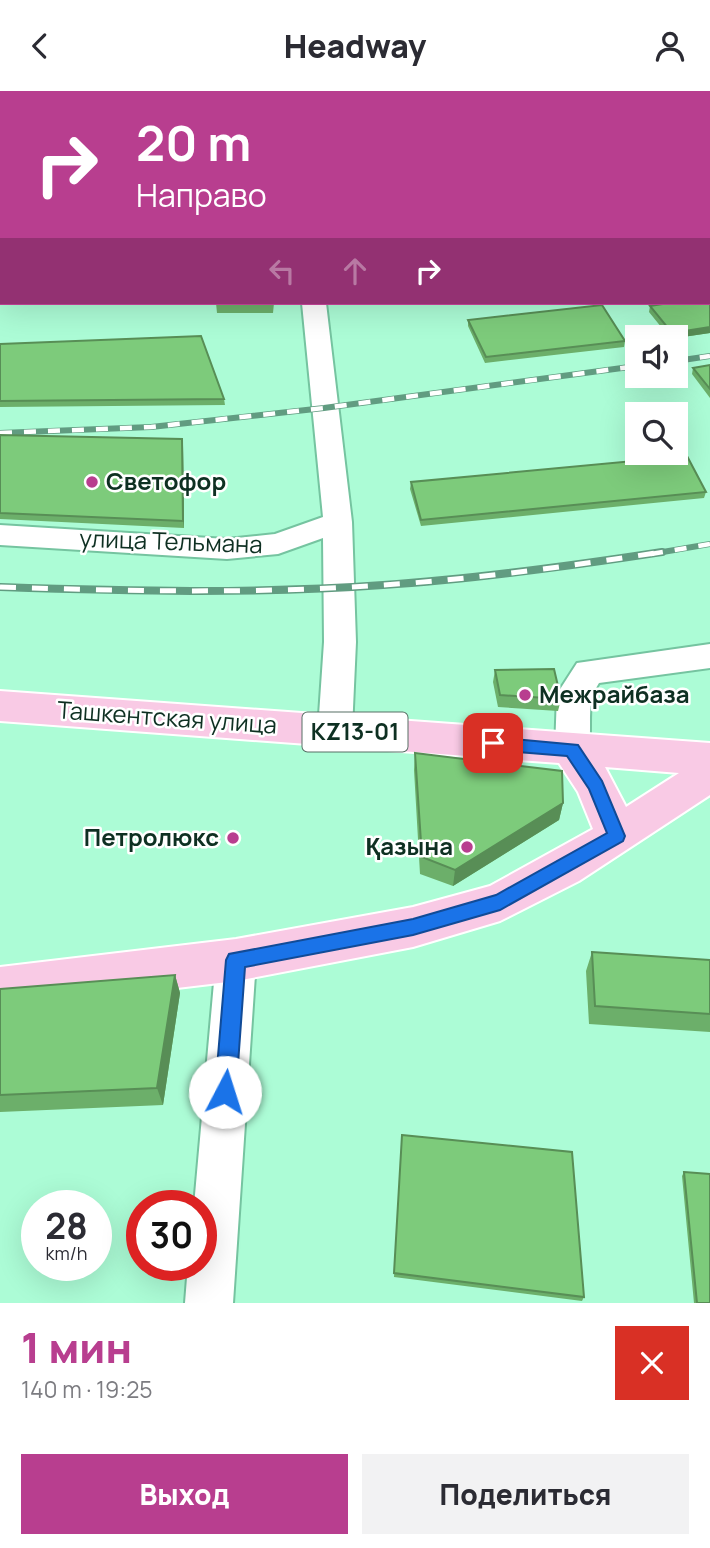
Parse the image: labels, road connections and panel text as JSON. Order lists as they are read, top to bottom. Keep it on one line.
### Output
{"streets":{"main road":["Ташкентская улица","KZ13-01"],"street":["улица Тельмана"]},"places":["Светофор","Межрайбаза","Петролюкс","Қазына"],"page":{"header":"Headway","turn":["20 m","Направо"],"speed":"28 km/h","limit":"30","heading":["1 мин","140 m · 19:25"],"buttons":["Выход","Поделиться"]}}
